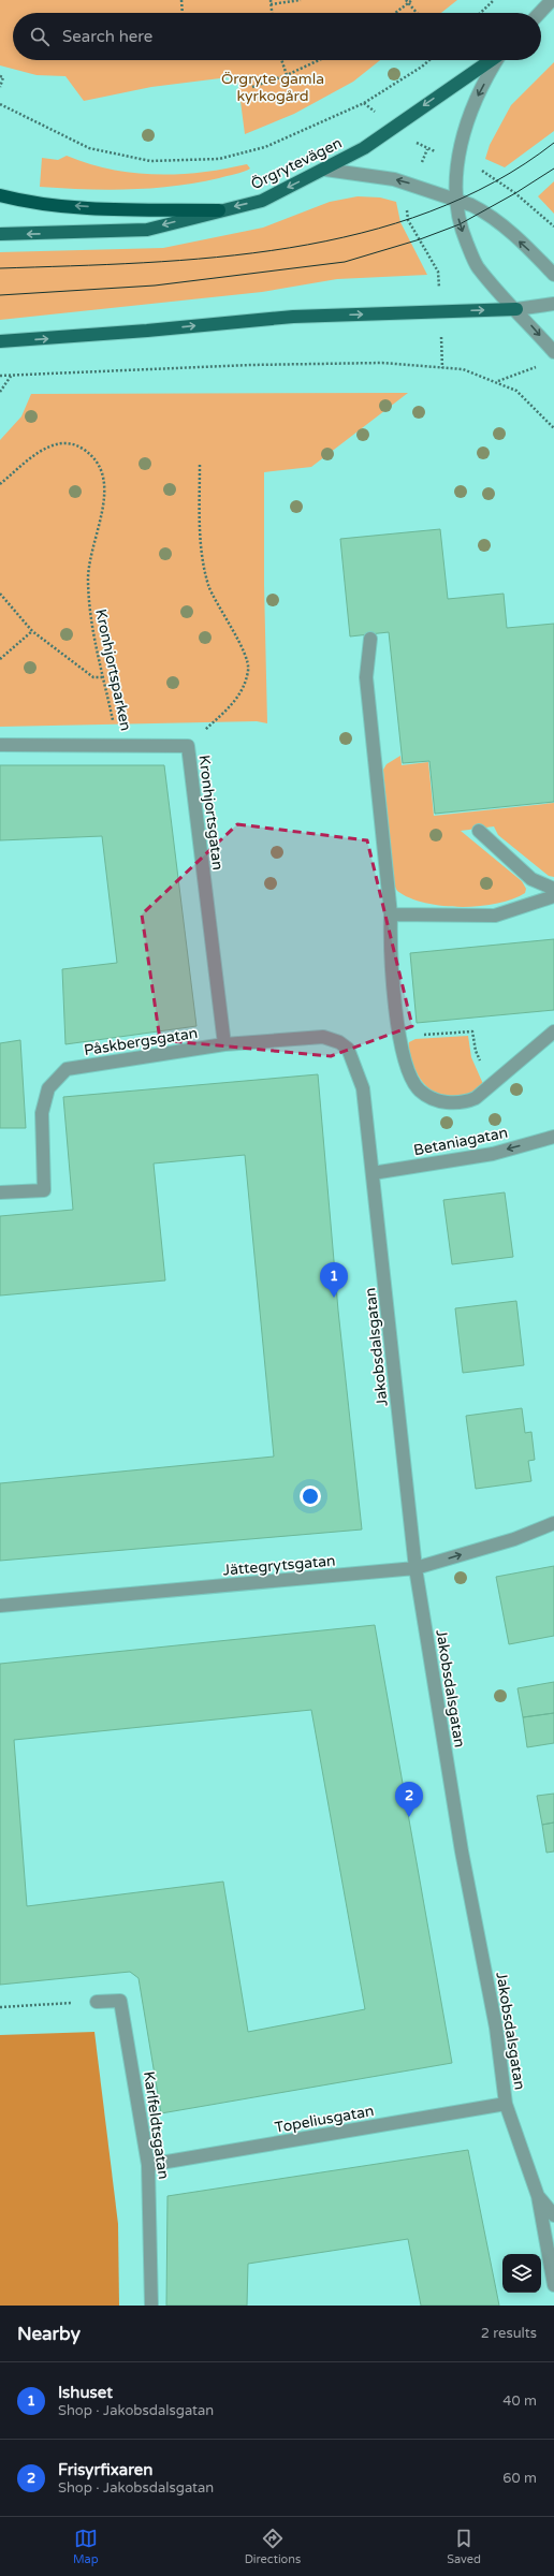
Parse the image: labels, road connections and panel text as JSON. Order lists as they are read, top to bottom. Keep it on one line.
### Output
{"streets":{"main road":["Örgrytevägen"],"street":["Kronhjortsgatan","Påskbergsgatan","Betaniagatan","Jakobsdalsgatan","Jättegrytsgatan","Topeliusgatan","Karlfeldtsgatan"],"path":["Kronhjortsparken"]},"crossings":[["Kronhjortsparken","Kronhjortsgatan"],["Kronhjortsgatan","Påskbergsgatan"],["Påskbergsgatan","Jakobsdalsgatan"],["Betaniagatan","Jakobsdalsgatan"],["Jakobsdalsgatan","Jättegrytsgatan"],["Jakobsdalsgatan","Topeliusgatan"],["Topeliusgatan","Karlfeldtsgatan"]],"one_way":["Betaniagatan"],"parks":["Örgryte gamla kyrkogård"],"page":{"search":"Search here","pins":["1","2"],"heading":["Nearby","2 results"],"list":[{"mark":"1","name":"Ishuset","note":"Shop · Jakobsdalsgatan","value":"40 m"},{"mark":"2","name":"Frisyrfixaren","note":"Shop · Jakobsdalsgatan","value":"60 m"}],"nav":["Map","Directions","Saved"]}}
